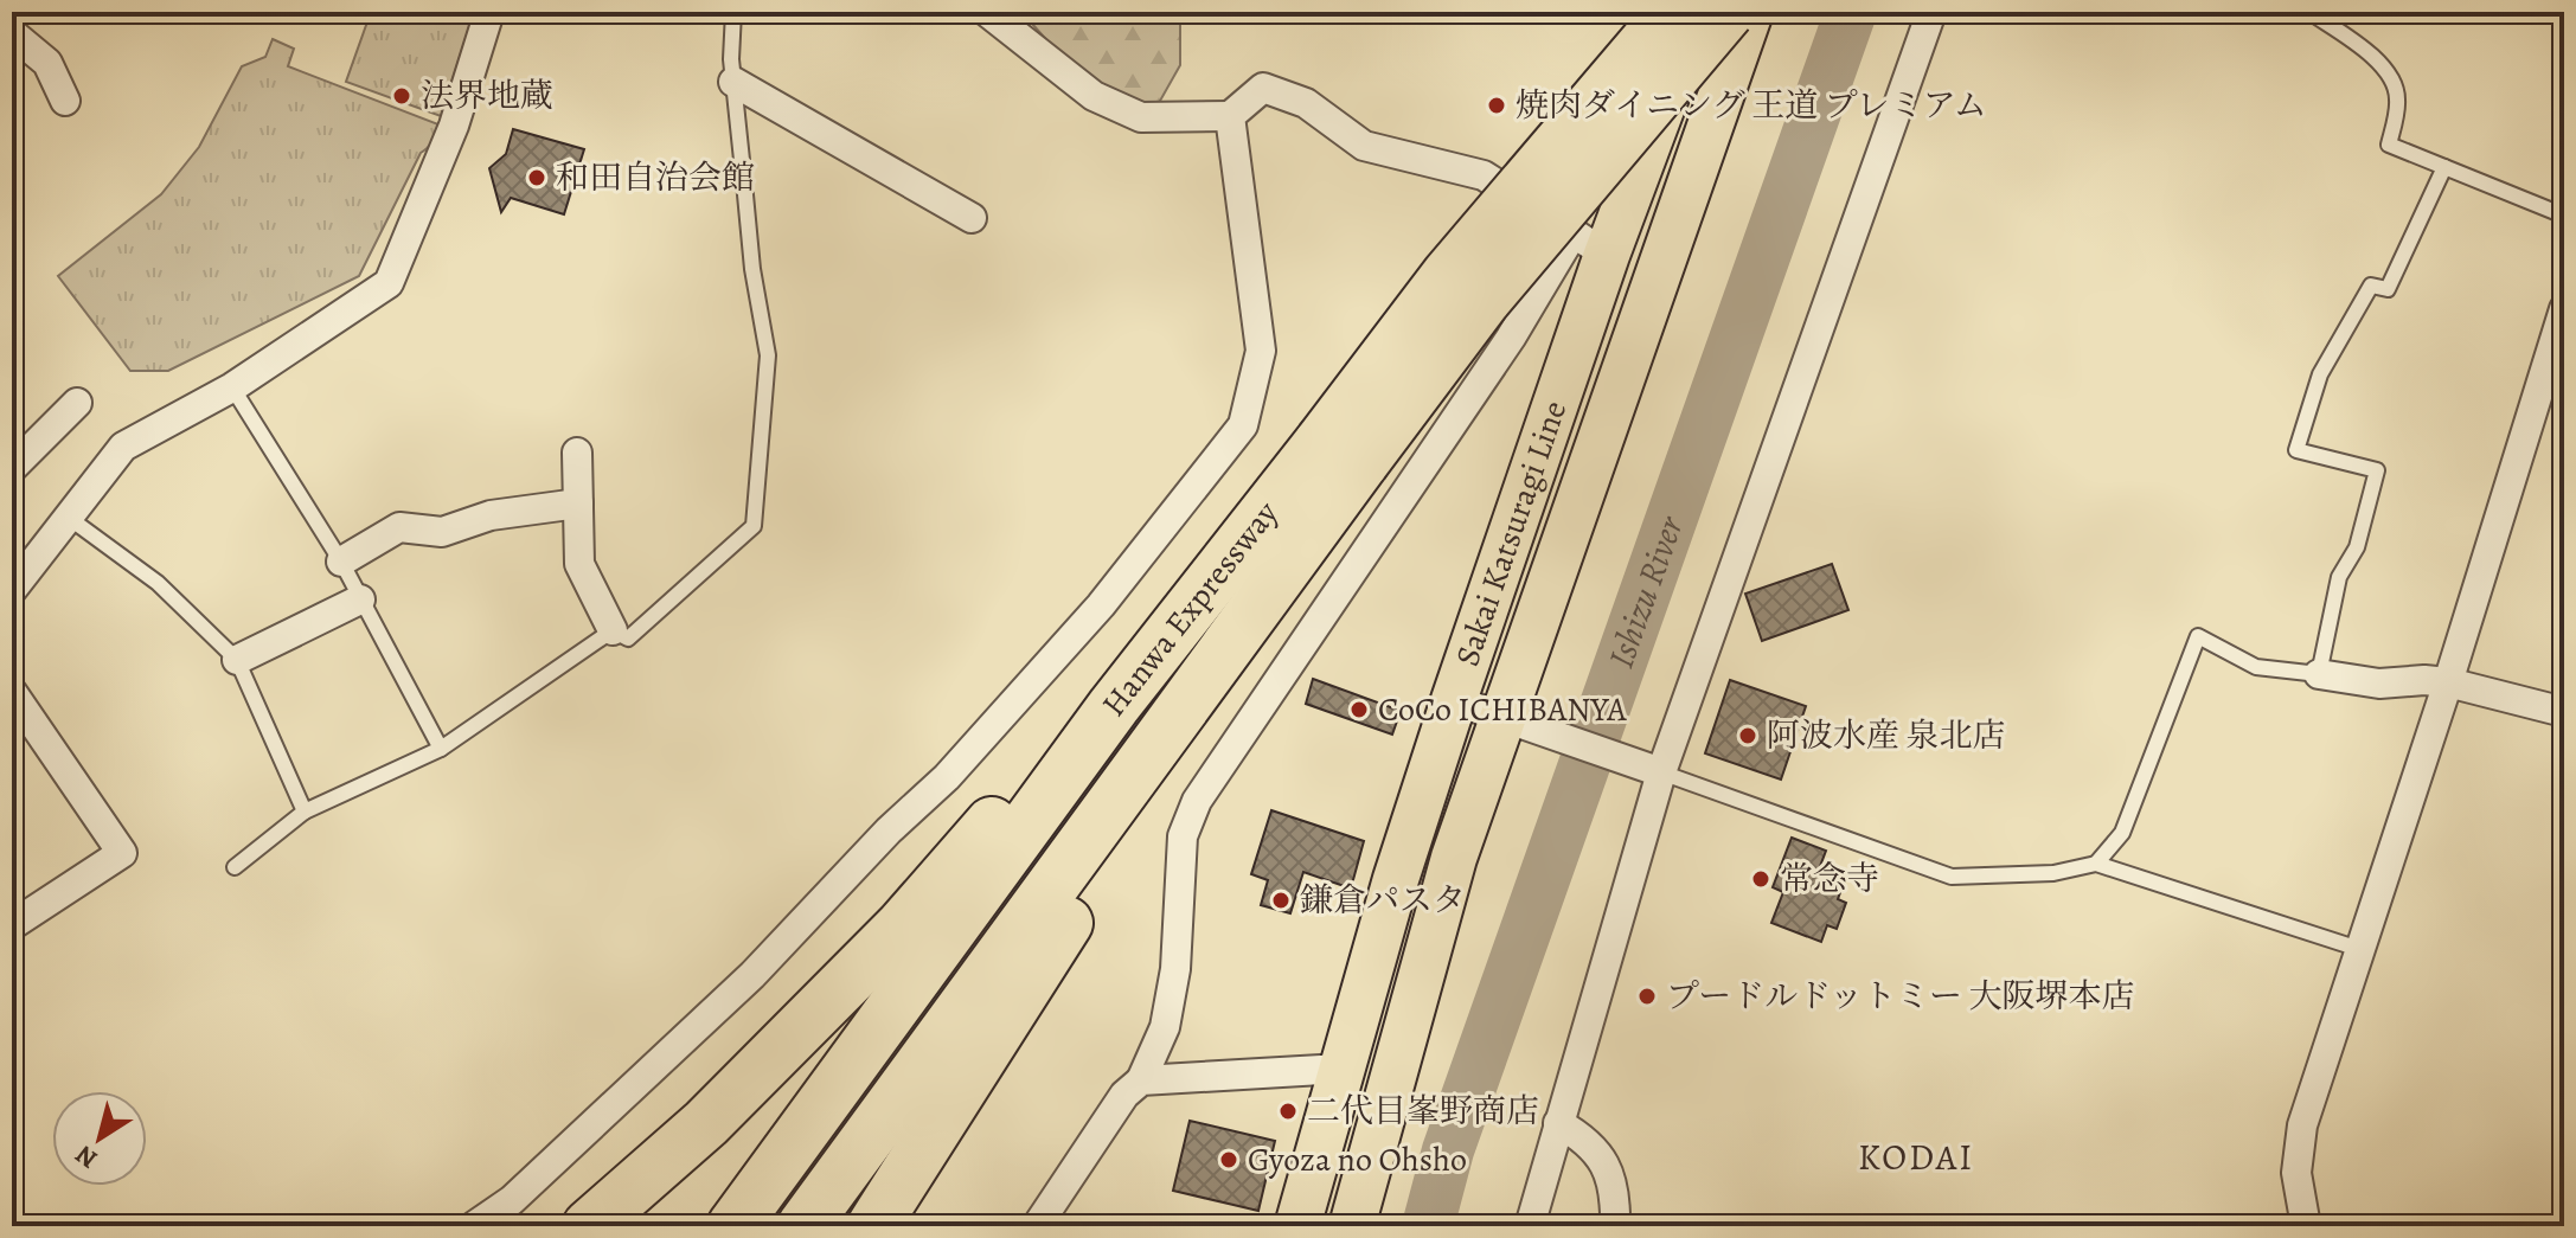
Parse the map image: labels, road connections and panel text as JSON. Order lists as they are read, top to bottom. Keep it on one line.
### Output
{"streets":{"highway":["Hanwa Expressway"],"main road":["Sakai Katsuragi Line"]},"districts":["KODAI"],"water":["Ishizu River"],"places":["法界地蔵","焼肉ダイニング 王道 プレミアム","和田自治会館","CoCo ICHIBANYA","阿波水産 泉北店","常念寺","鎌倉パスタ","プードルドットミー 大阪堺本店","二代目峯野商店","Gyoza no Ohsho"],"north":"bottom left"}
